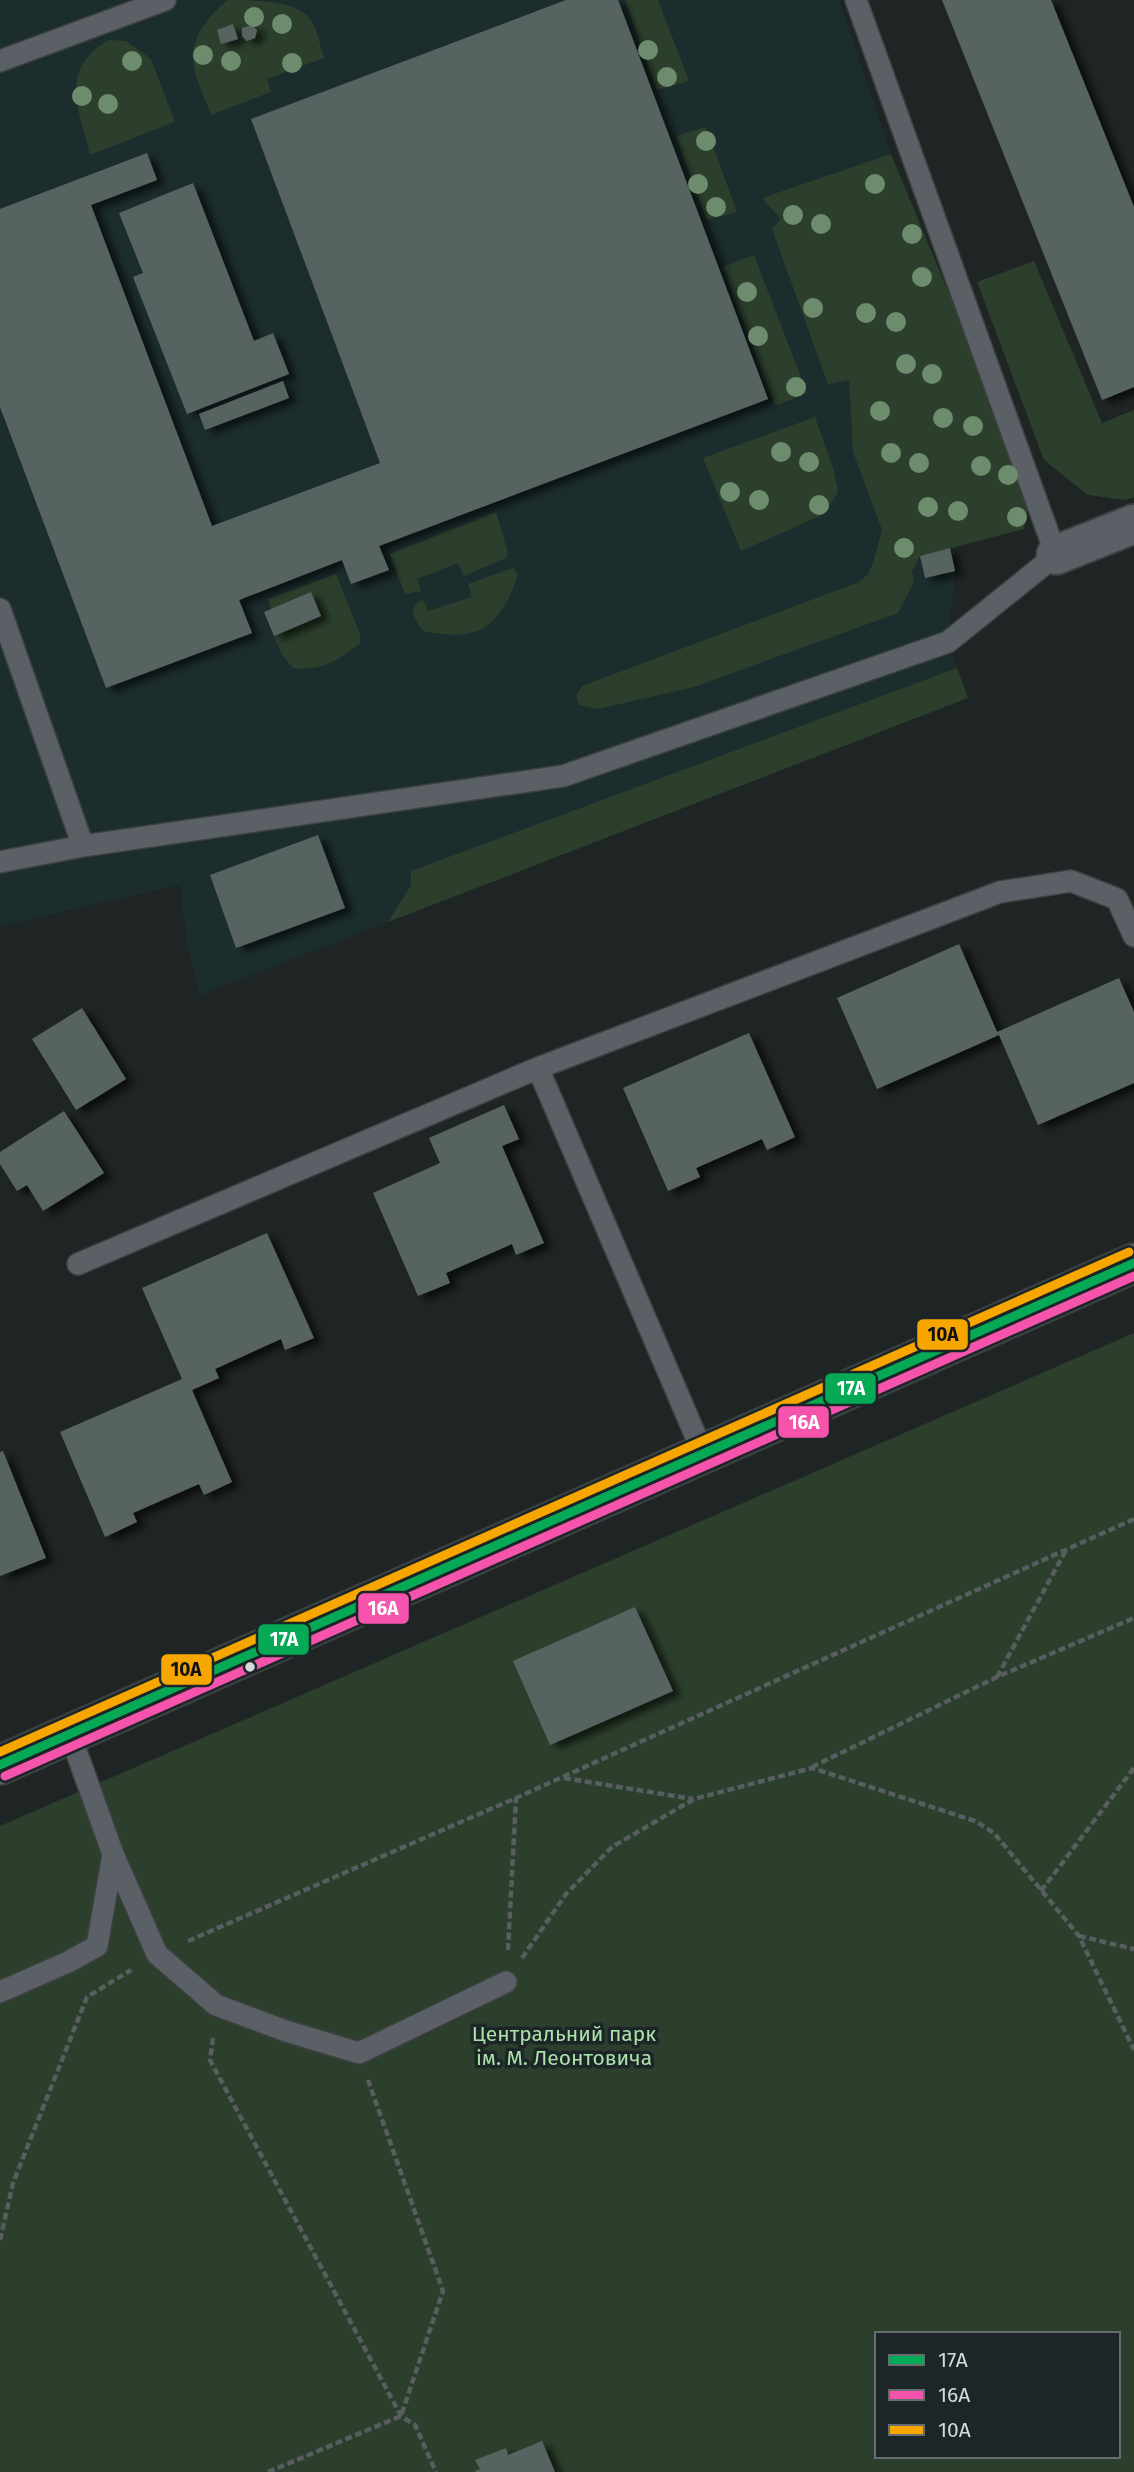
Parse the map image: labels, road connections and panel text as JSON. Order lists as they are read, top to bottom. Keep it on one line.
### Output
{"parks":["Центральний парк ім. М. Леонтовича"],"lines":["transit line 10А","transit line 17А","transit line 16А"],"legend":["17А","16А","10А"]}
